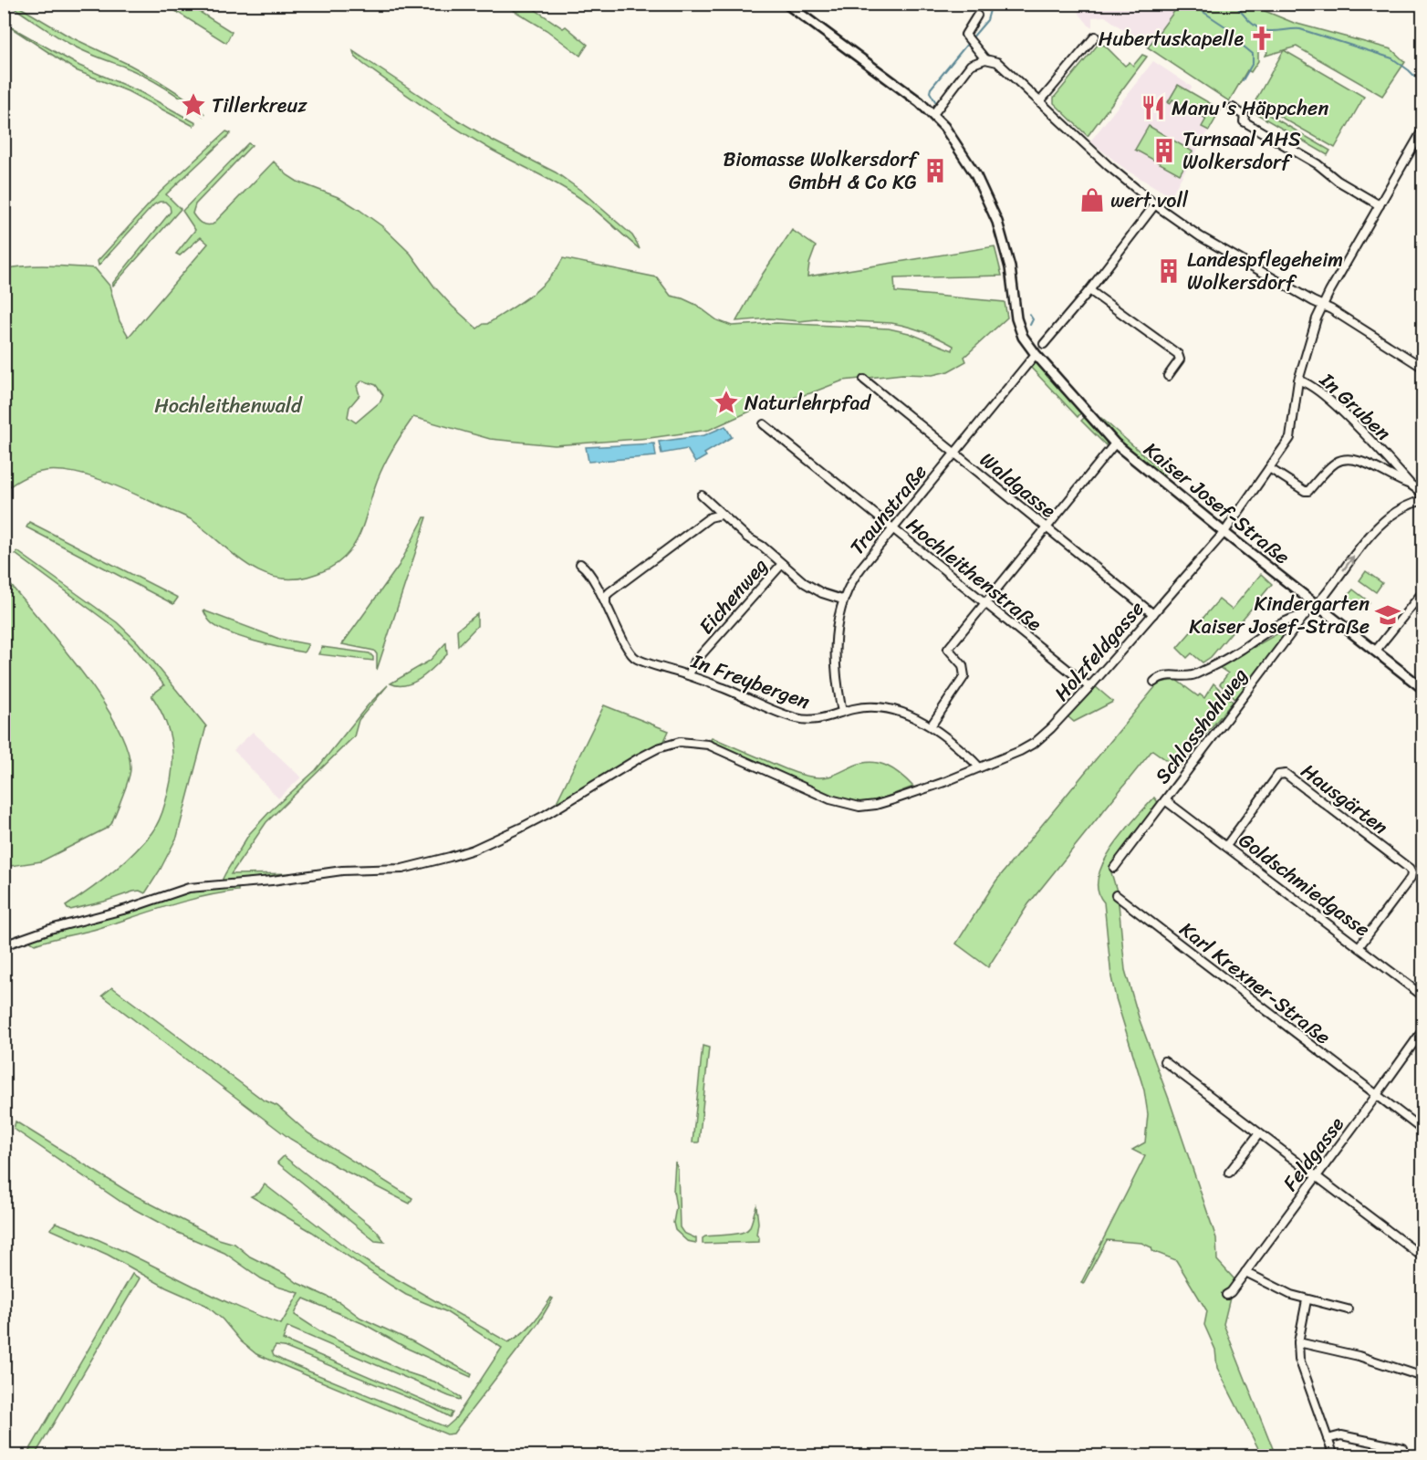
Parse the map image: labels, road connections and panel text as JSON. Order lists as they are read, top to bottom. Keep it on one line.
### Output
{"streets":{"street":["In Gruben","Waldgasse","Kaiser Josef-Straße","Traunstraße","Hochleithenstraße","Eichenweg","Holzfeldgasse","In Freybergen","Schlosshohlweg","Hausgärten","Goldschmiedgasse","Karl Krexner-Straße","Feldgasse"]},"crossings":[["In Gruben","Holzfeldgasse"],["Waldgasse","Traunstraße"],["Waldgasse","Holzfeldgasse"],["Kaiser Josef-Straße","Traunstraße"],["Kaiser Josef-Straße","Holzfeldgasse"],["Kaiser Josef-Straße","Schlosshohlweg"],["Traunstraße","Hochleithenstraße"],["Traunstraße","Eichenweg"],["Traunstraße","In Freybergen"],["Hochleithenstraße","Holzfeldgasse"],["Eichenweg","In Freybergen"],["Holzfeldgasse","In Freybergen"],["Schlosshohlweg","Goldschmiedgasse"],["Hausgärten","Goldschmiedgasse"],["Karl Krexner-Straße","Feldgasse"]],"parks":["Hochleithenwald"],"places":{"church":["Hubertuskapelle"],"place":["Tillerkreuz","Naturlehrpfad"],"restaurant":["Manu's Häppchen"],"building":["Turnsaal AHS Wolkersdorf","Biomasse Wolkersdorf GmbH & Co KG","Landespflegeheim Wolkersdorf"],"shop":["wert.voll"],"school or university":["Kindergarten Kaiser Josef-Straße"]}}
